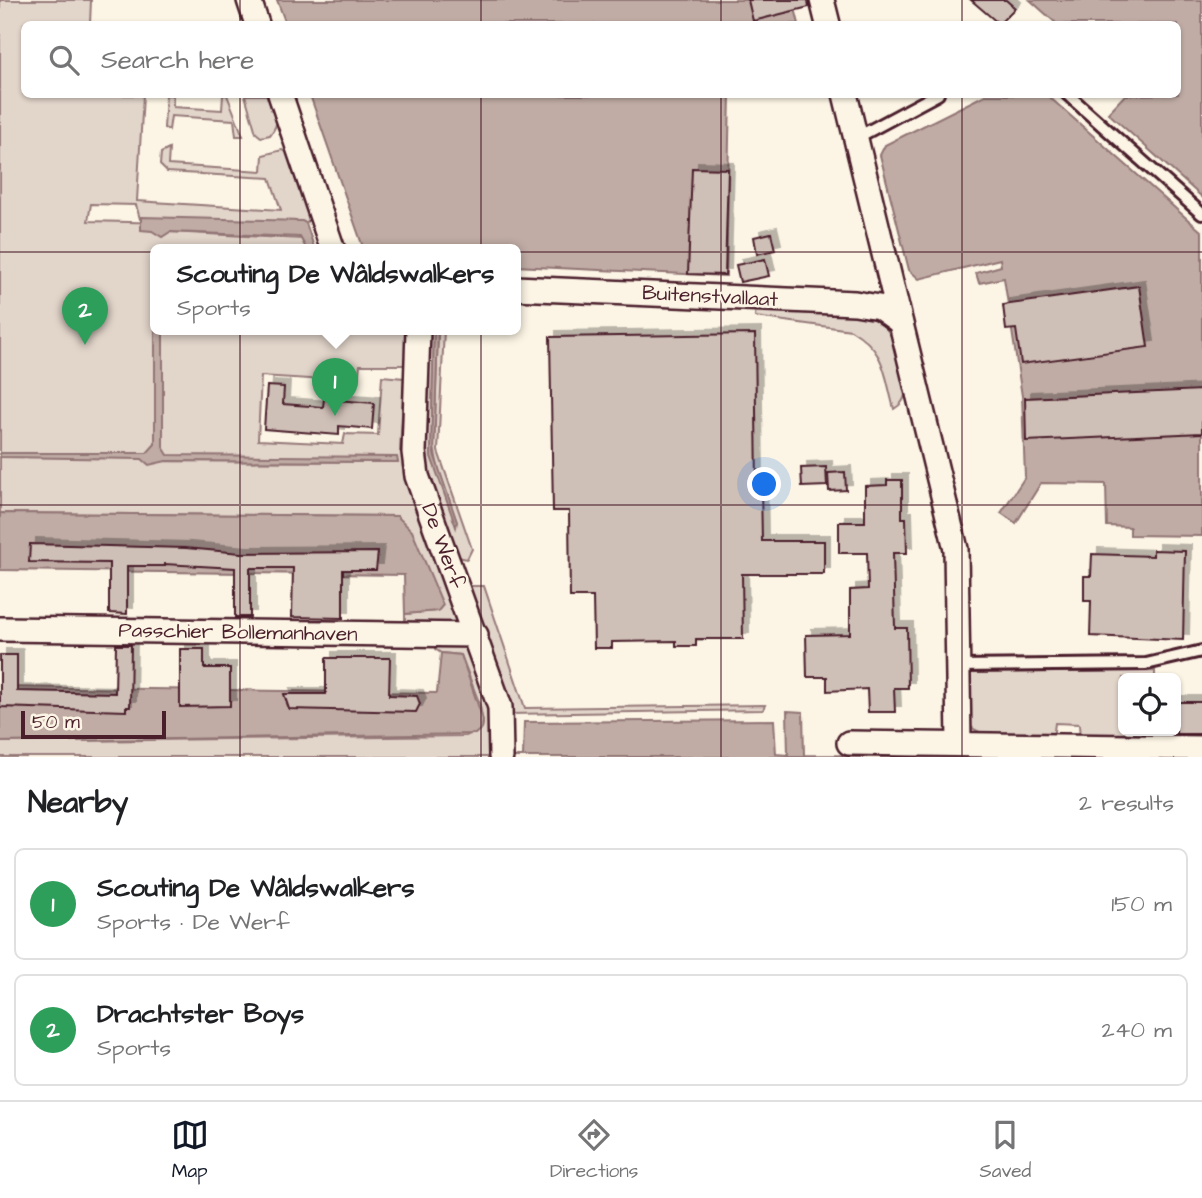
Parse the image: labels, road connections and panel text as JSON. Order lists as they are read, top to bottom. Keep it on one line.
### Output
{"streets":{"street":["Buitenstvallaat","De Werf","Passchier Bollemanhaven"]},"crossings":[["De Werf","Passchier Bollemanhaven"]],"scale_bar":"50 m","page":{"search":"Search here","popup":["Scouting De Wâldswalkers","Sports"],"pins":["2","1"],"scale":"50 m","heading":["Nearby","2 results"],"list":[{"mark":"1","name":"Scouting De Wâldswalkers","note":"Sports · De Werf","value":"150 m"},{"mark":"2","name":"Drachtster Boys","note":"Sports","value":"240 m"}],"nav":["Map","Directions","Saved"]}}
